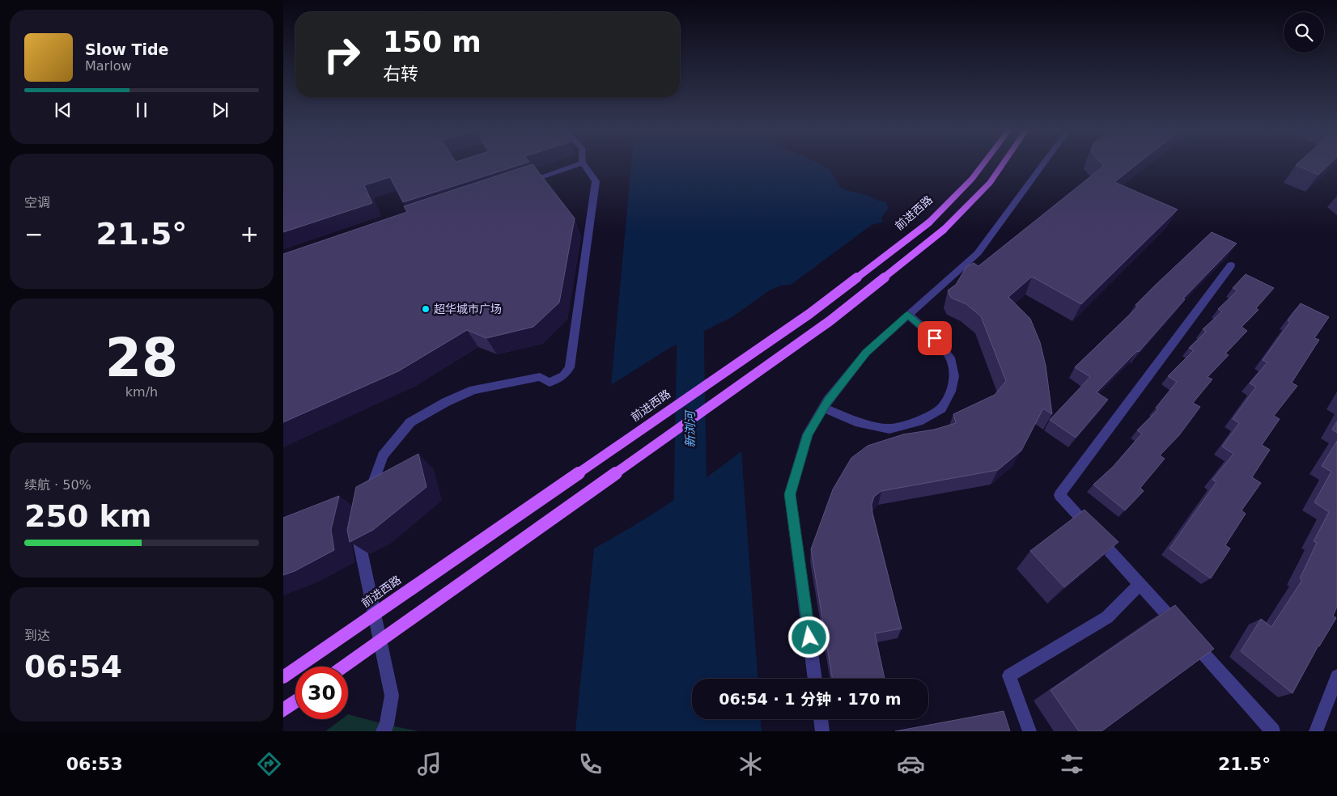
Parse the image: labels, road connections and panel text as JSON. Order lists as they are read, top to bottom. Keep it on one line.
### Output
{"streets":{"main road":["前进西路"]},"water":["新浏河"],"places":["超华城市广场"],"page":{"turn":["150 m","右转"],"song":["Slow Tide","Marlow"],"tile":["空调",["28","km/h"],["续航 · 50%","250 km"],["到达","06:54"]],"heat":["−","21.5°","+"],"limit":"30","trip":"06:54 · 1 分钟 · 170 m","tabs":["06:53","21.5°"]}}
